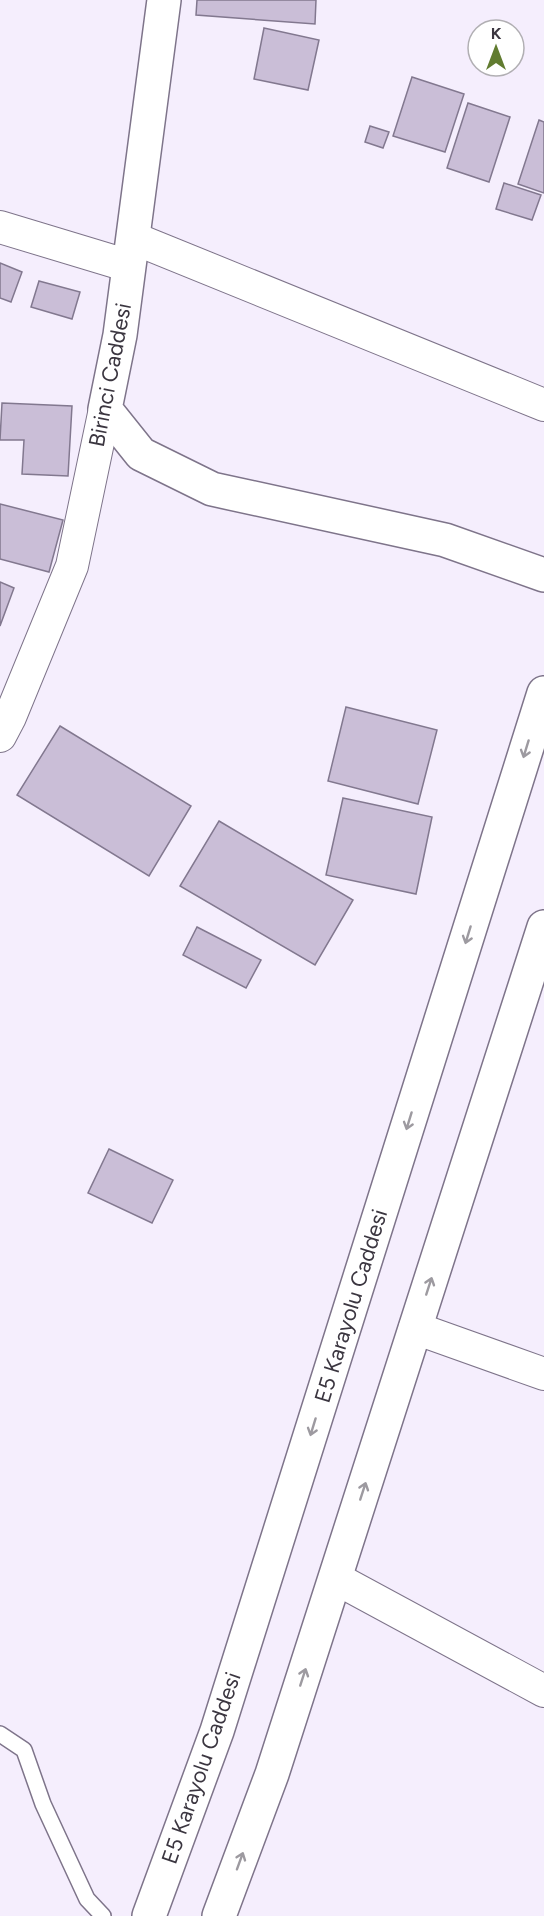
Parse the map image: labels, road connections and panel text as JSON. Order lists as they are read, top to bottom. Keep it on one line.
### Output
{"streets":{"main road":["Birinci Caddesi","E5 Karayolu Caddesi"]},"north":"top"}
